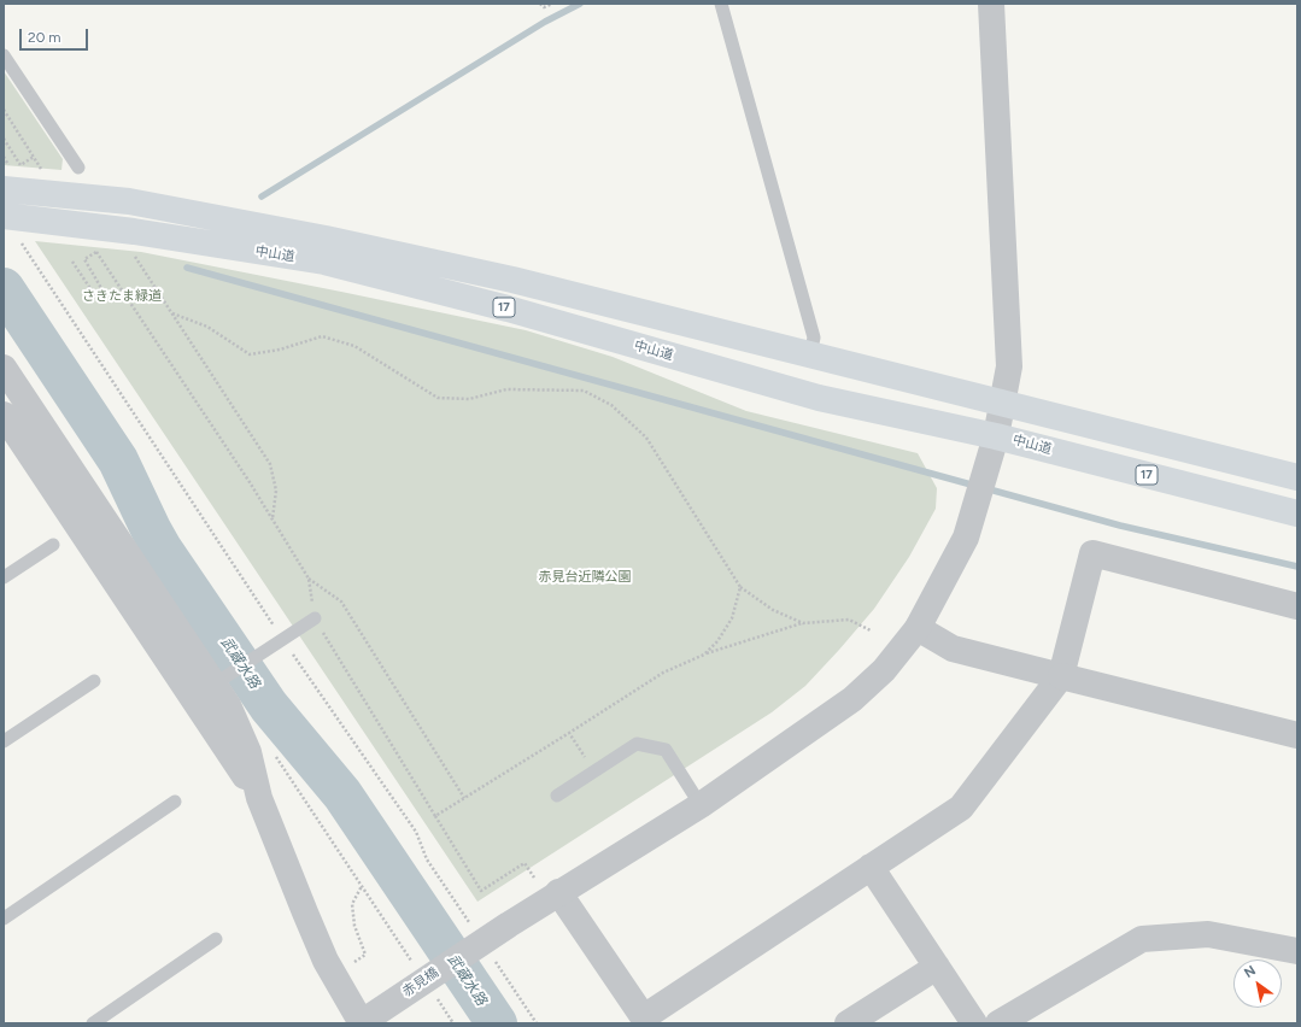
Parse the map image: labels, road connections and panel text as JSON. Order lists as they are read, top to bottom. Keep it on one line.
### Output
{"streets":{"highway":["中山道","17"],"street":["赤見橋"]},"crossings":[["中山道","赤見橋"]],"water":["武蔵水路"],"parks":["さきたま緑道","赤見台近隣公園"],"scale_bar":"20 m","north":"top left"}
